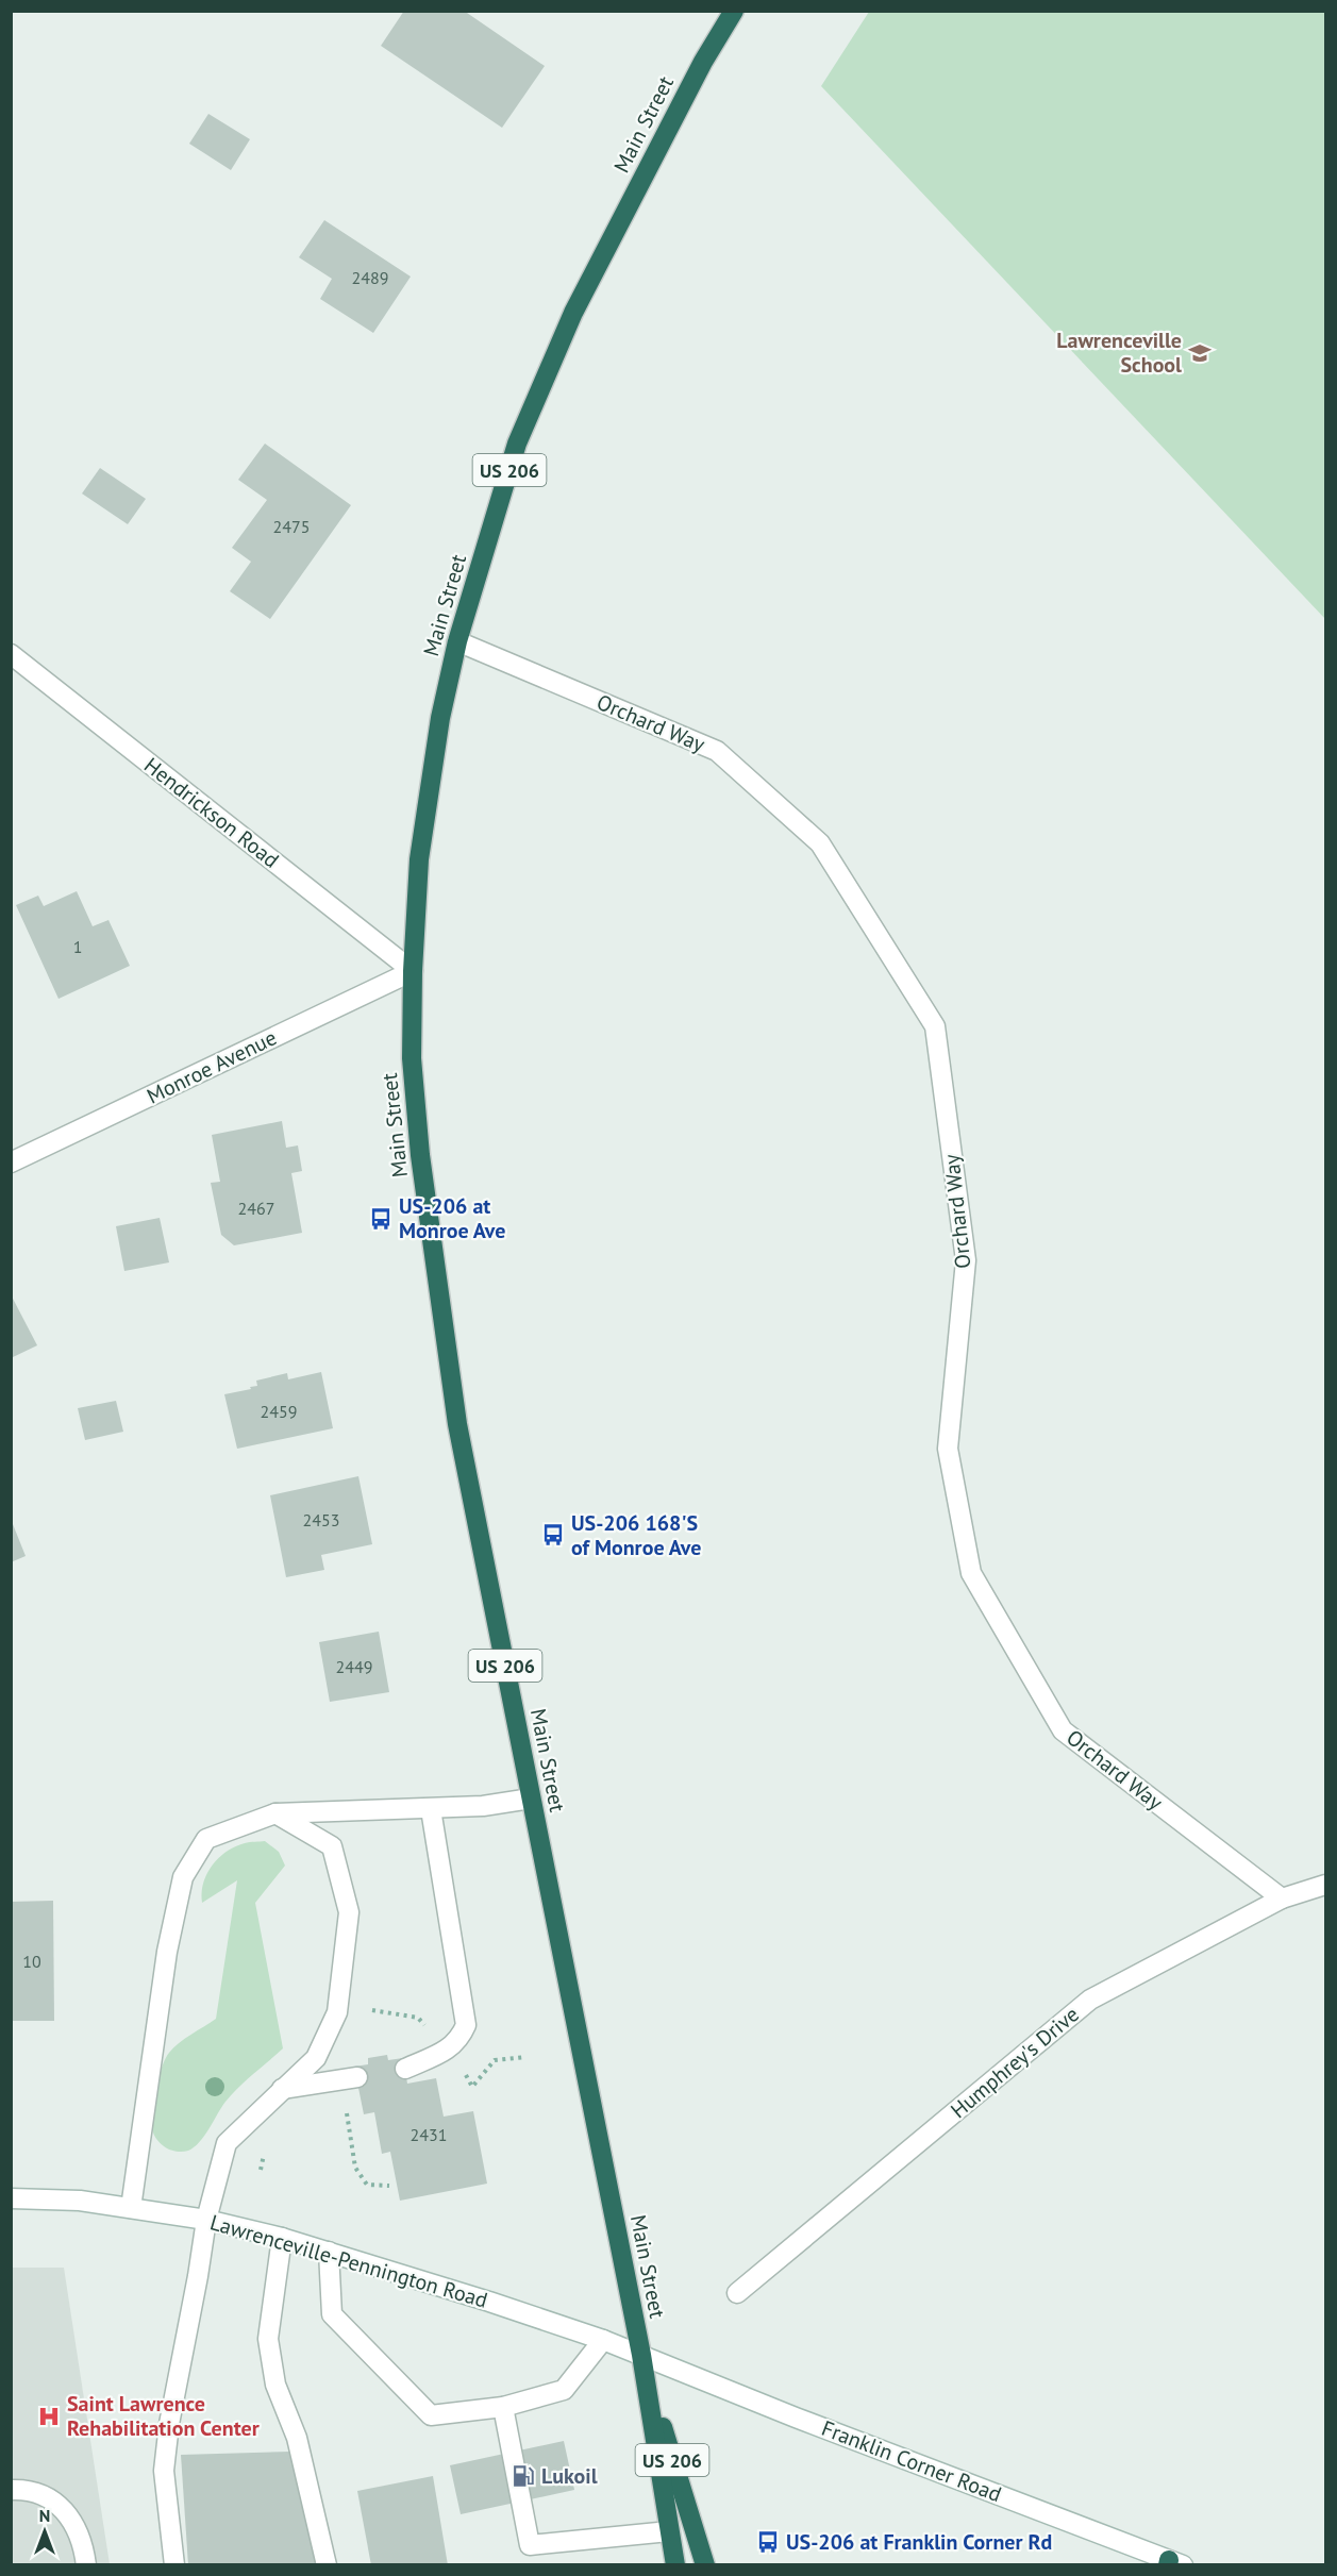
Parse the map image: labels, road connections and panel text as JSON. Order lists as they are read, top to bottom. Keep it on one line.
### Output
{"streets":{"highway":["Main Street","US 206"],"street":["Orchard Way","Hendrickson Road","Monroe Avenue","Humphrey's Drive","Lawrenceville-Pennington Road","Franklin Corner Road"]},"crossings":[["Main Street","US 206"],["Main Street","Orchard Way"],["Main Street","Hendrickson Road"],["Main Street","Monroe Avenue"],["Main Street","Lawrenceville-Pennington Road"],["Main Street","Franklin Corner Road"],["US 206","Lawrenceville-Pennington Road"],["US 206","Franklin Corner Road"],["Orchard Way","Humphrey's Drive"],["Hendrickson Road","Monroe Avenue"],["Lawrenceville-Pennington Road","Franklin Corner Road"]],"places":{"school or university":["Lawrenceville School"],"bus stop":["US-206 at Monroe Ave","US-206 168'S of Monroe Ave","US-206 at Franklin Corner Rd"],"hospital":["Saint Lawrence Rehabilitation Center"],"fuel station":["Lukoil"]},"house_numbers":["2489","2475","1","2467","2459","2453","2449","10","2431"],"north":"top"}
